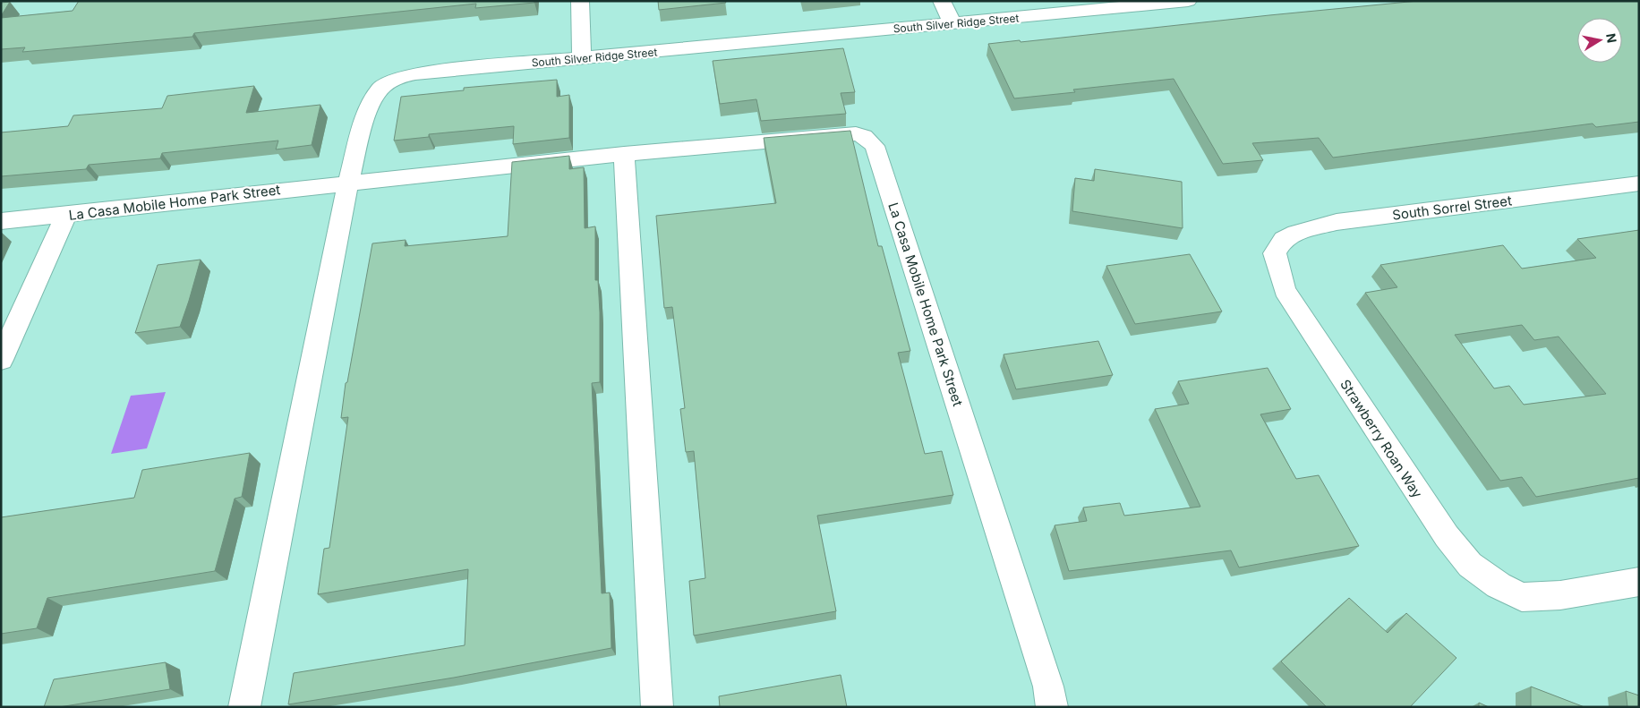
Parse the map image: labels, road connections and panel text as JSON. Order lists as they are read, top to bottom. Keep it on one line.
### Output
{"streets":{"street":["South Silver Ridge Street","La Casa Mobile Home Park Street","South Sorrel Street","Strawberry Roan Way"]},"crossings":[["South Silver Ridge Street","La Casa Mobile Home Park Street"],["South Sorrel Street","Strawberry Roan Way"]],"north":"right"}
